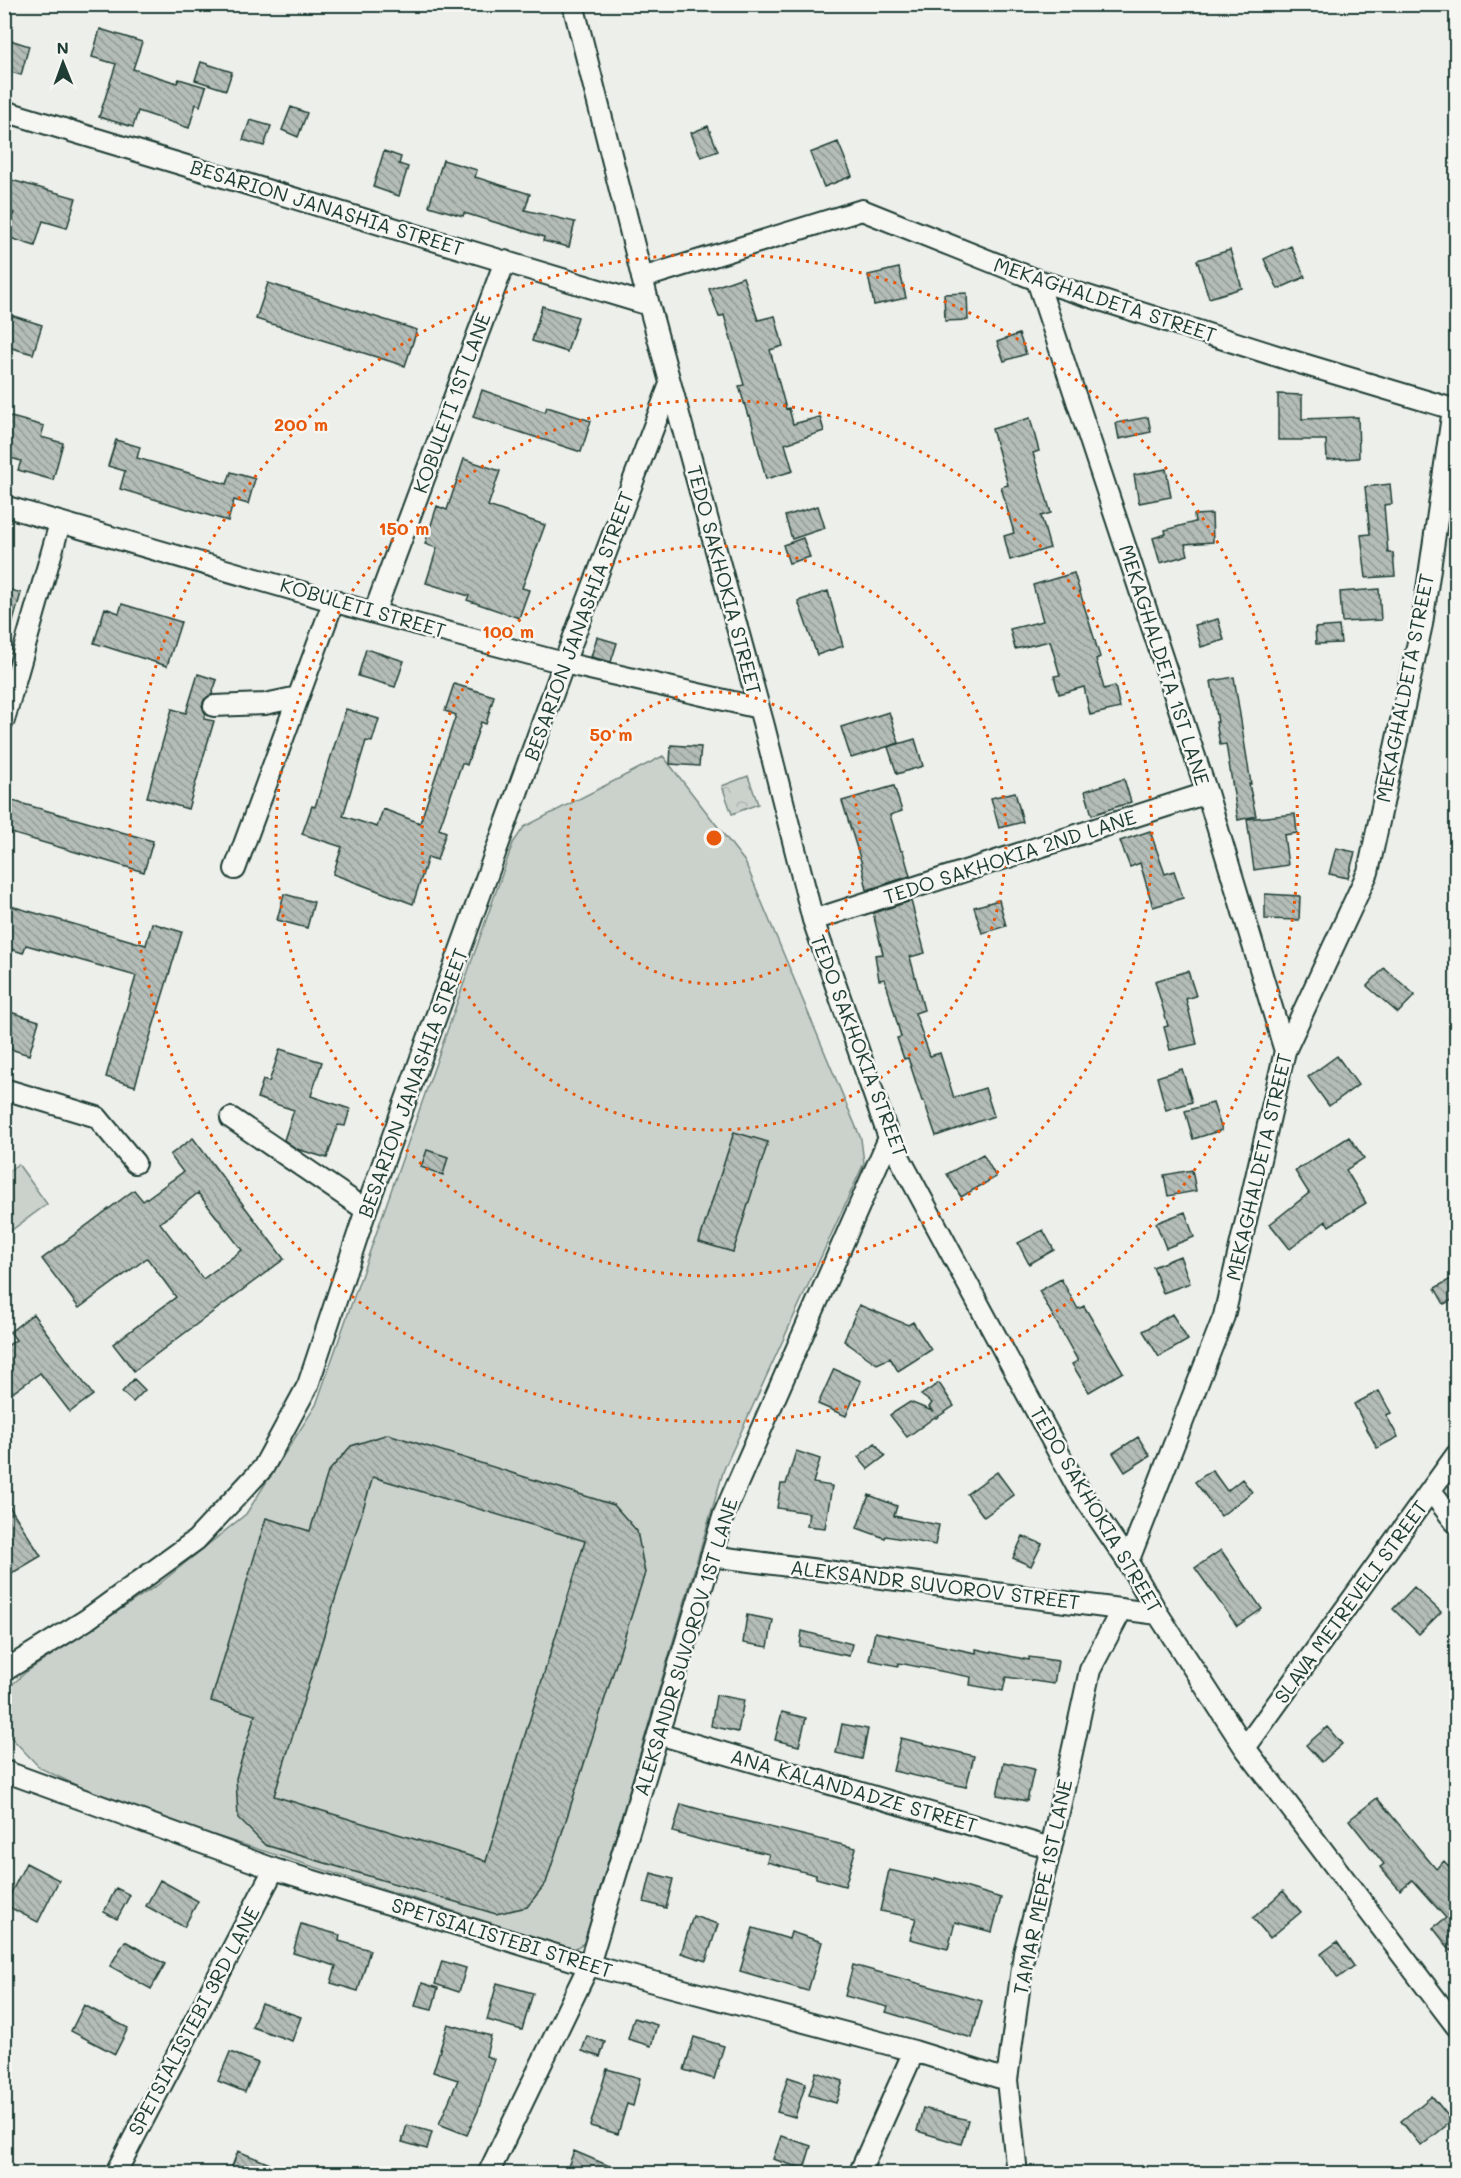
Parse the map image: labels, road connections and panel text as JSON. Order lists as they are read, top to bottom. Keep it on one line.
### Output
{"streets":{"street":["BESARION JANASHIA STREET","MEKAGHALDETA STREET","KOBULETI 1ST LANE","TEDO SAKHOKIA STREET","KOBULETI STREET","MEKAGHALDETA 1ST LANE","TEDO SAKHOKIA 2ND LANE","ALEKSANDR SUVOROV STREET","SLAVA METREVELI STREET","ALEKSANDR SUVOROV 1ST LANE","ANA KALANDADZE STREET","TAMAR MEPE 1ST LANE","SPETSIALISTEBI STREET","SPETSIALISTEBI 3RD LANE"]},"crossings":[["BESARION JANASHIA STREET","KOBULETI 1ST LANE"],["BESARION JANASHIA STREET","TEDO SAKHOKIA STREET"],["BESARION JANASHIA STREET","KOBULETI STREET"],["MEKAGHALDETA STREET","TEDO SAKHOKIA STREET"],["MEKAGHALDETA STREET","MEKAGHALDETA 1ST LANE"],["KOBULETI 1ST LANE","KOBULETI STREET"],["TEDO SAKHOKIA STREET","KOBULETI STREET"],["TEDO SAKHOKIA STREET","TEDO SAKHOKIA 2ND LANE"],["TEDO SAKHOKIA STREET","ALEKSANDR SUVOROV STREET"],["TEDO SAKHOKIA STREET","SLAVA METREVELI STREET"],["TEDO SAKHOKIA STREET","ALEKSANDR SUVOROV 1ST LANE"],["MEKAGHALDETA 1ST LANE","TEDO SAKHOKIA 2ND LANE"],["ALEKSANDR SUVOROV STREET","ALEKSANDR SUVOROV 1ST LANE"],["ALEKSANDR SUVOROV STREET","TAMAR MEPE 1ST LANE"],["ALEKSANDR SUVOROV 1ST LANE","ANA KALANDADZE STREET"],["ALEKSANDR SUVOROV 1ST LANE","SPETSIALISTEBI STREET"],["ANA KALANDADZE STREET","TAMAR MEPE 1ST LANE"],["TAMAR MEPE 1ST LANE","SPETSIALISTEBI STREET"],["SPETSIALISTEBI STREET","SPETSIALISTEBI 3RD LANE"]],"north":"top","rings":["200 m","150 m","100 m","50 m"]}
